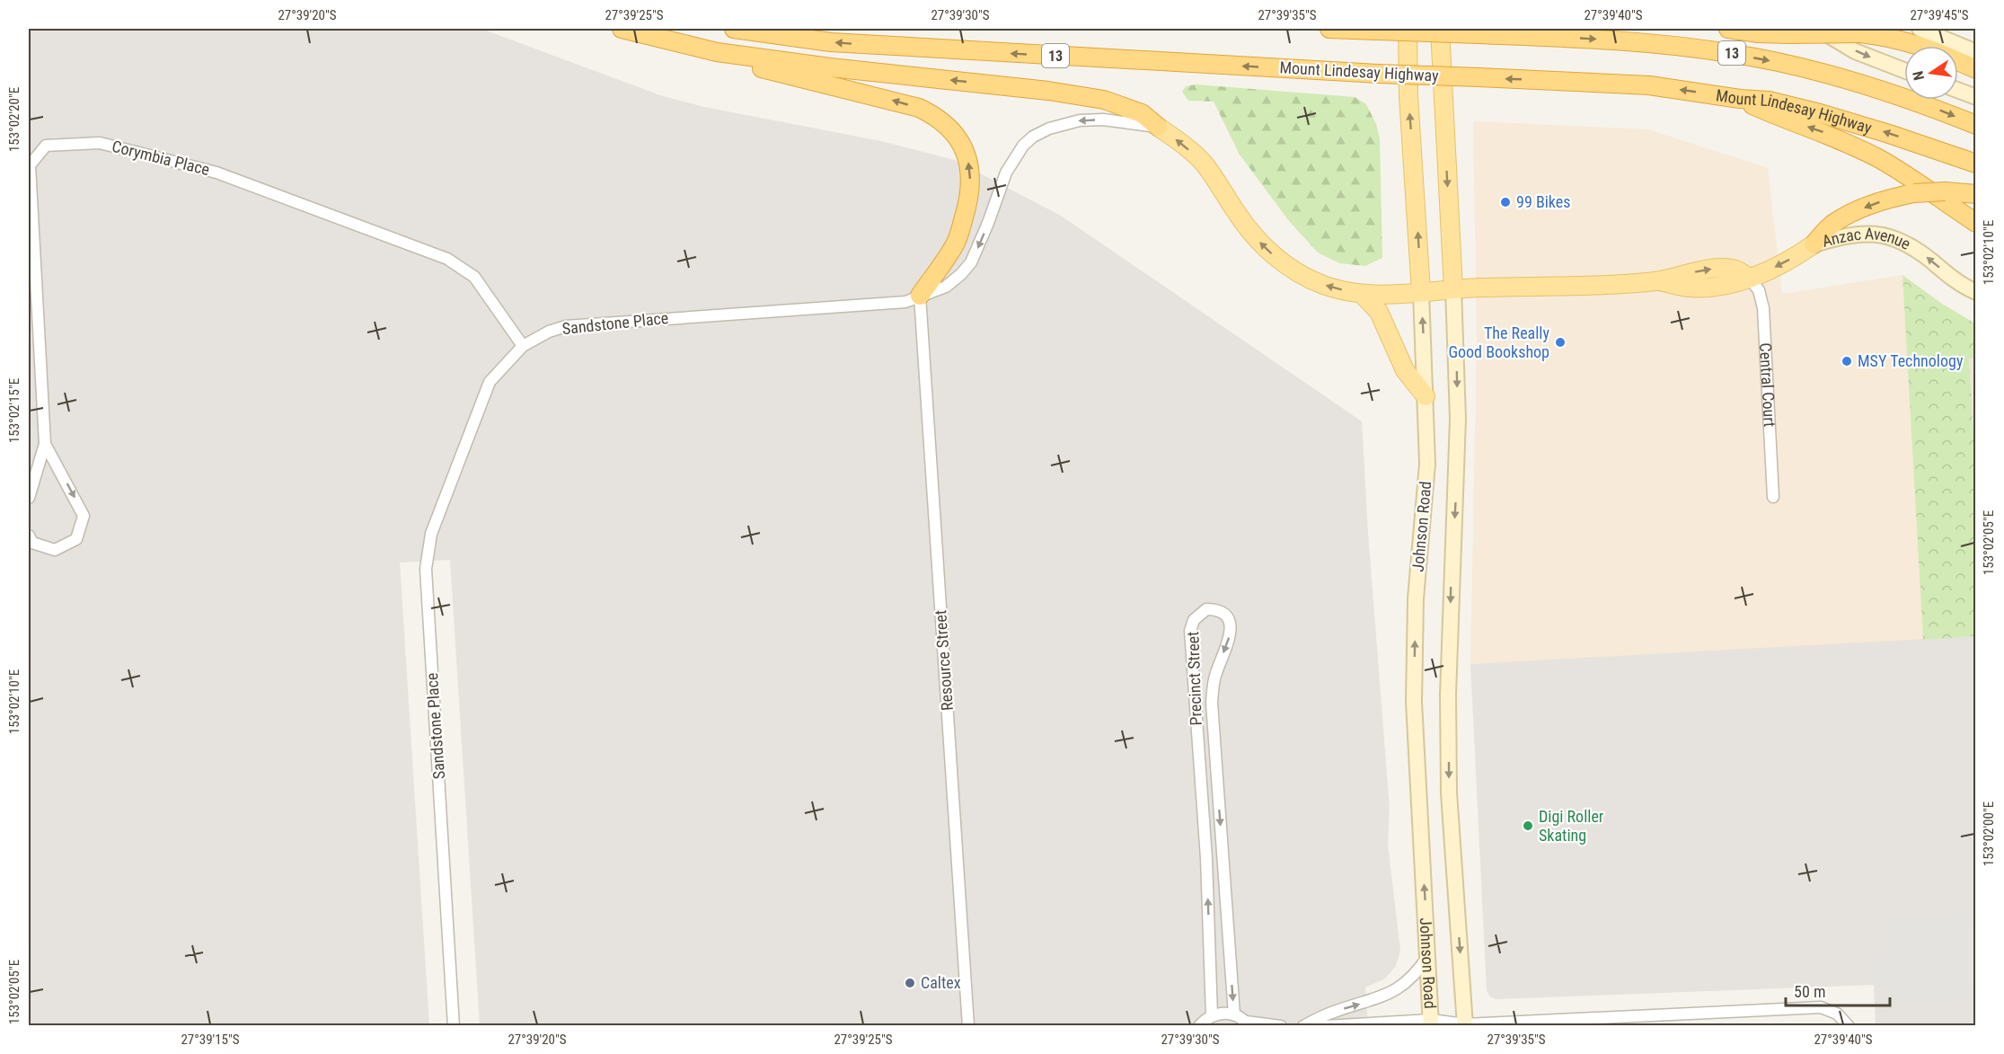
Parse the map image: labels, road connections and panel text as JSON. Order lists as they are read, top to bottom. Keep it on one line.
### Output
{"streets":{"highway":["13","Mount Lindesay Highway"],"main road":["Anzac Avenue","Johnson Road"],"street":["Corymbia Place","Sandstone Place","Central Court","Resource Street","Precinct Street"]},"crossings":[["Corymbia Place","Sandstone Place"],["Anzac Avenue","Central Court"],["Sandstone Place","Resource Street"]],"one_way":["Anzac Avenue"],"places":["99 Bikes","The Really Good Bookshop","MSY Technology","Digi Roller Skating","Caltex"],"scale_bar":"50 m","north":"left","coordinates":["27°39'20\"S","27°39'25\"S","27°39'30\"S","27°39'35\"S","27°39'40\"S","27°39'45\"S","153°02'20\"E","153°02'10\"E","153°02'15\"E","153°02'05\"E","153°02'00\"E","27°39'15\"S"]}
